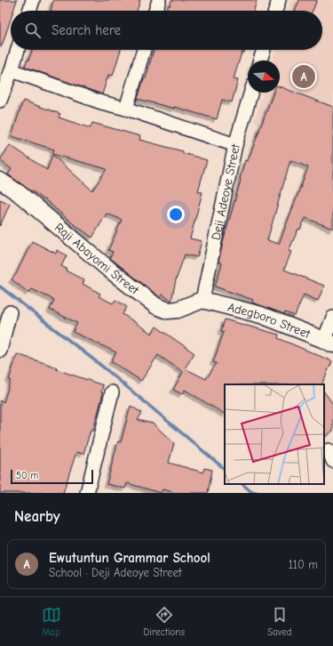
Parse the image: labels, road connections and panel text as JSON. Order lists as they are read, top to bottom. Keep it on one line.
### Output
{"streets":{"street":["Deji Adeoye Street","Raji Abayomi Street","Adegboro Street"]},"crossings":[["Deji Adeoye Street","Raji Abayomi Street"],["Deji Adeoye Street","Adegboro Street"],["Raji Abayomi Street","Adegboro Street"]],"scale_bar":"50 m","north":"right","page":{"search":"Search here","pins":"A","scale":"50 m","heading":"Nearby","list":[{"mark":"A","name":"Ewutuntun Grammar School","note":"School · Deji Adeoye Street","value":"110 m"}],"nav":["Map","Directions","Saved"]}}
